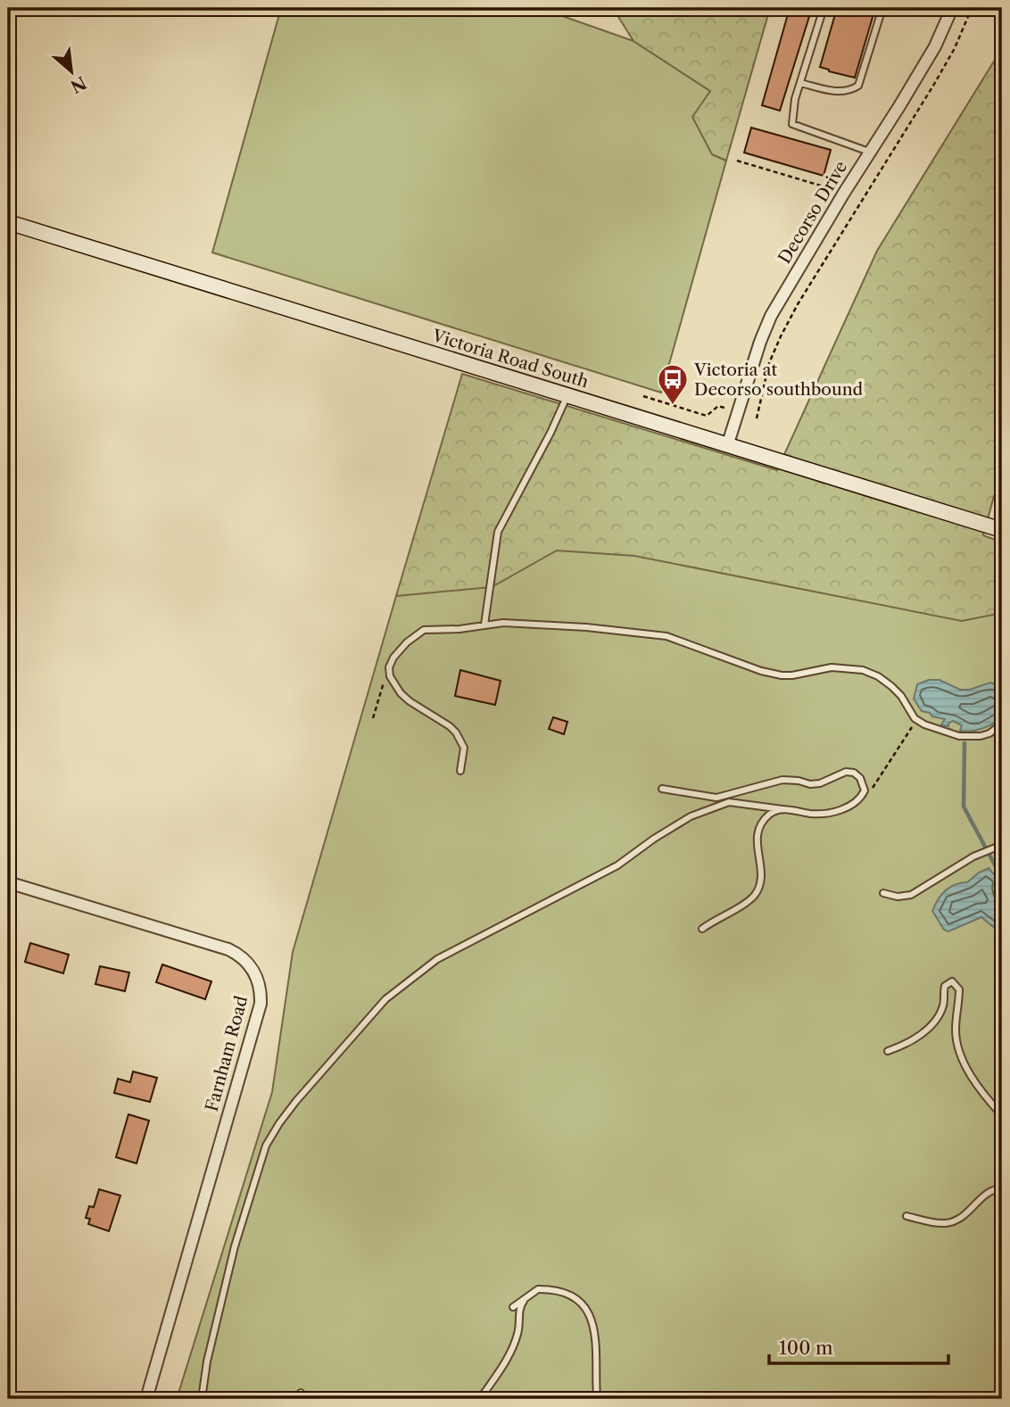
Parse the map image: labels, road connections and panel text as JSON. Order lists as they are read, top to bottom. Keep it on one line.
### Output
{"streets":{"main road":["Victoria Road South"],"street":["Decorso Drive","Farnham Road"]},"crossings":[["Decorso Drive","Victoria Road South"]],"places":{"bus stop":["Victoria at Decorso southbound"]},"scale_bar":"100 m","north":"bottom right"}
